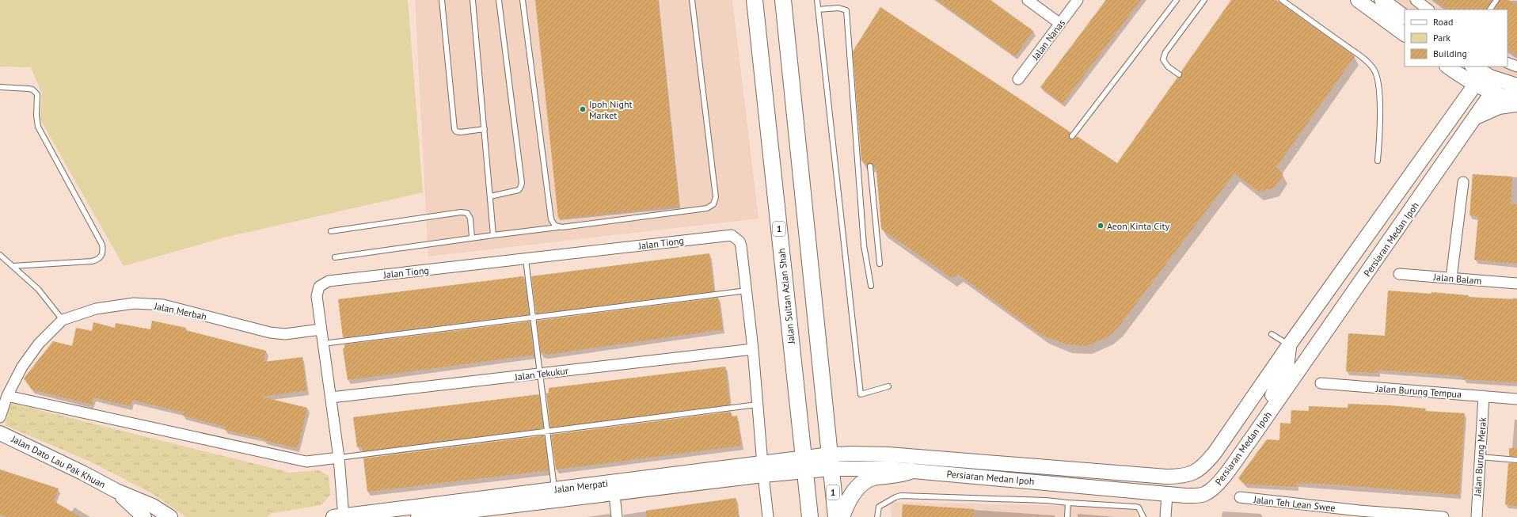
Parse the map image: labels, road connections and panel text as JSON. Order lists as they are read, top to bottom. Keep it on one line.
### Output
{"streets":{"main road":["1","Jalan Sultan Azlan Shah"],"street":["Jalan Nanas","Persiaran Medan Ipoh","Jalan Tiong","Jalan Balam","Jalan Merbah","Jalan Tekukur","Jalan Burung Tempua","Jalan Burung Merak","Jalan Dato Lau Pak Khuan","Jalan Merpati","Jalan Teh Lean Swee"]},"crossings":[["1","Persiaran Medan Ipoh"],["1","Jalan Merpati"],["Persiaran Medan Ipoh","Jalan Merpati"],["Jalan Tiong","Jalan Merbah"],["Jalan Tiong","Jalan Tekukur"],["Jalan Tiong","Jalan Merpati"],["Jalan Sultan Azlan Shah","Jalan Merpati"],["Jalan Burung Tempua","Jalan Burung Merak"]],"places":["Ipoh Night Market","Aeon Kinta City"],"legend":["Road","Park","Building"]}
